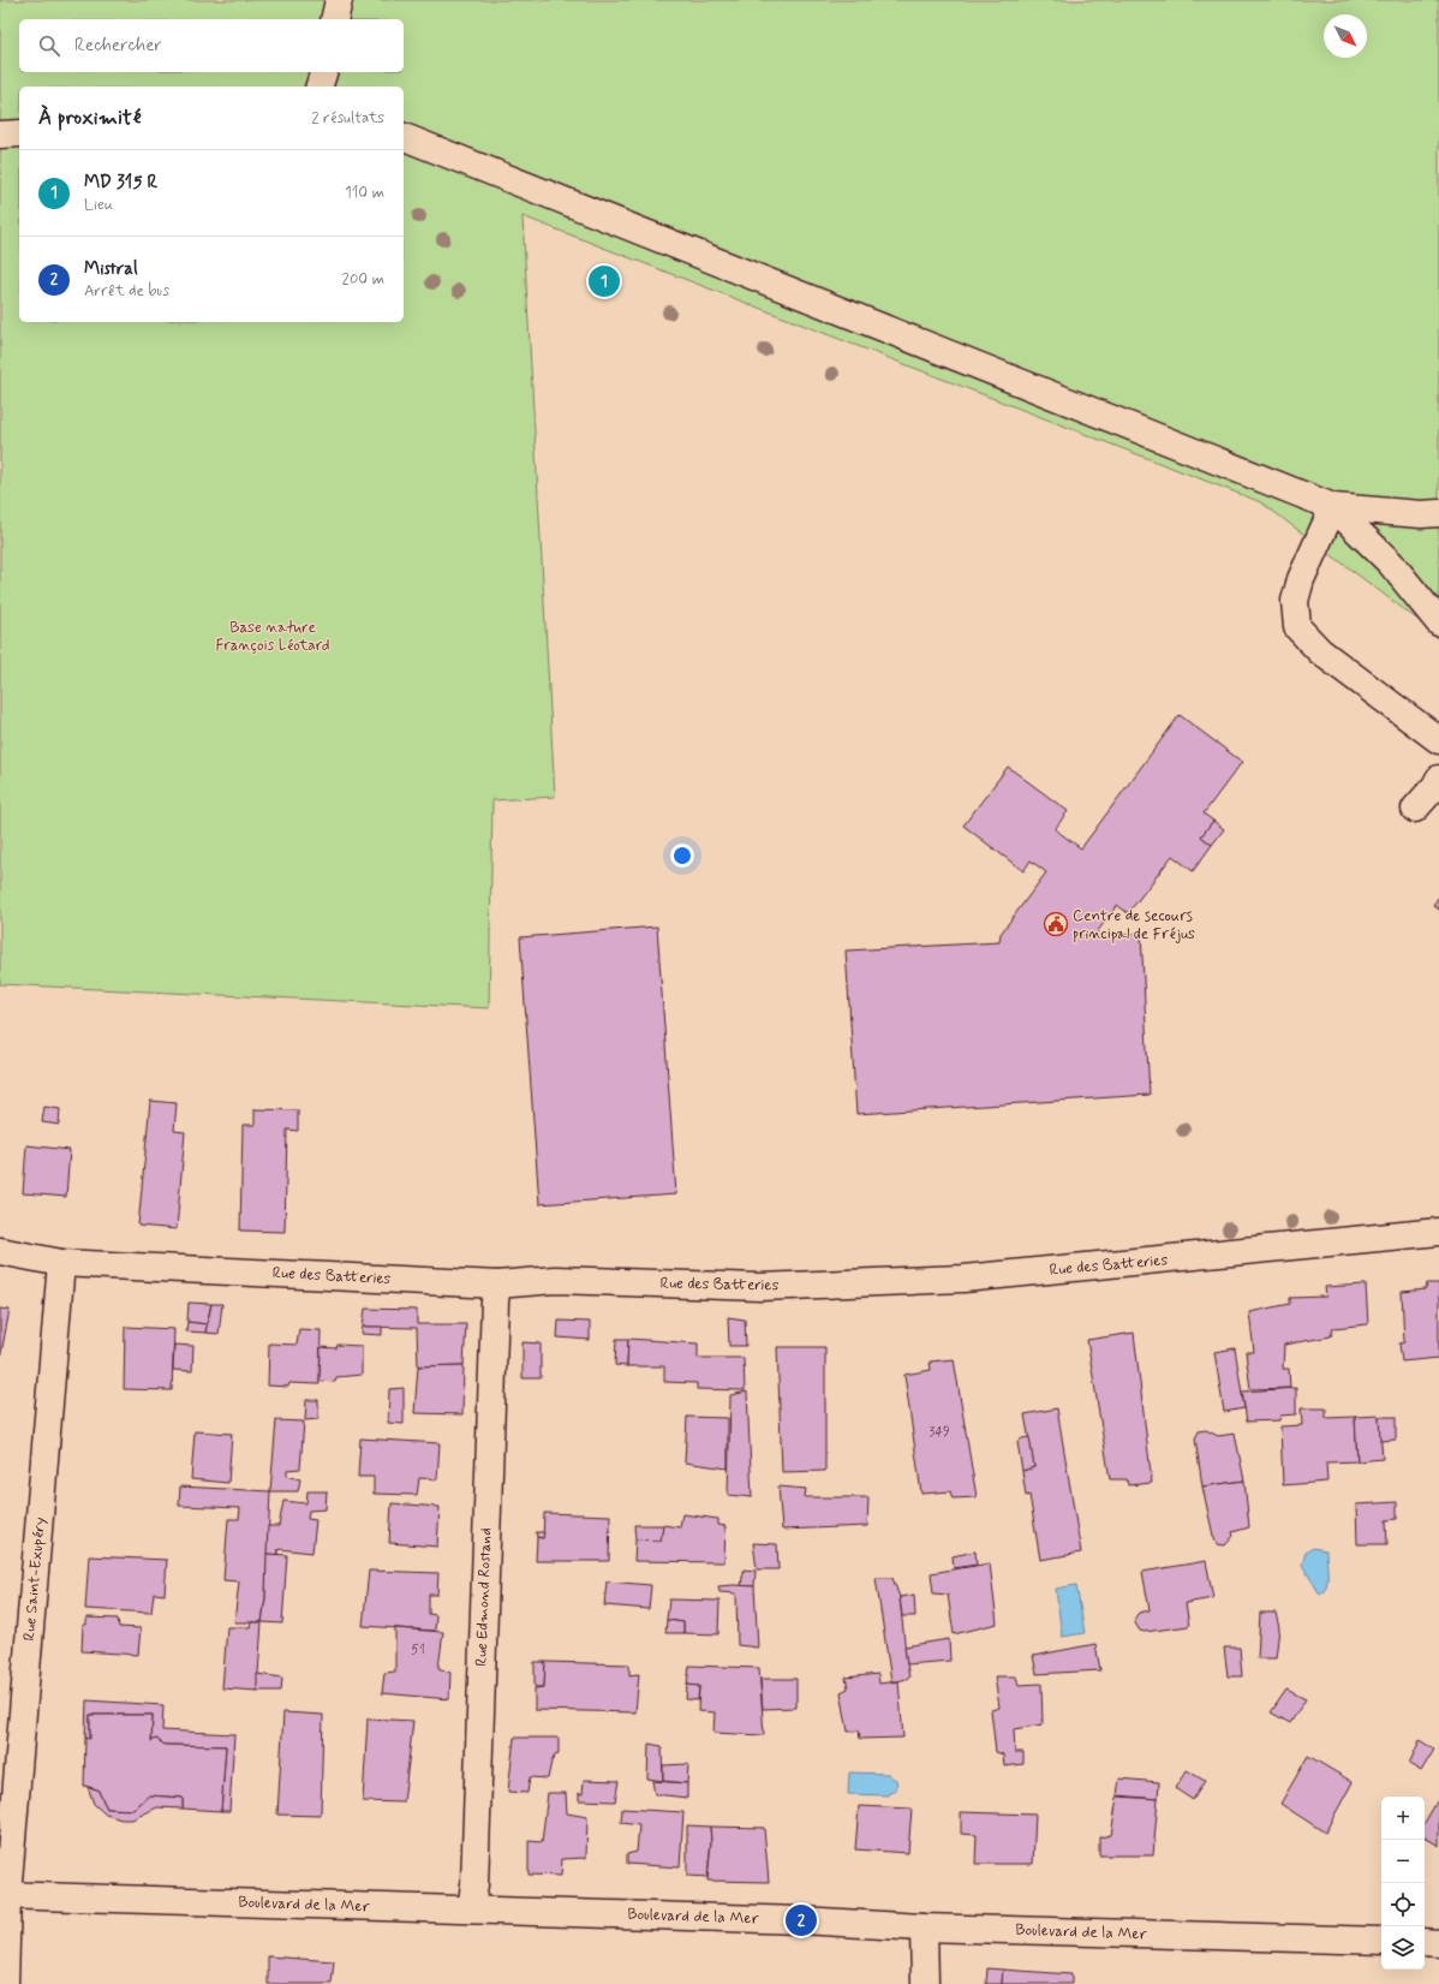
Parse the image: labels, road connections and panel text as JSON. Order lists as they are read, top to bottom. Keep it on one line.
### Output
{"streets":{"street":["Rue des Batteries","Rue Saint-Exupéry","Rue Edmond Rostand","Boulevard de la Mer"]},"crossings":[["Rue des Batteries","Rue Saint-Exupéry"],["Rue des Batteries","Rue Edmond Rostand"],["Rue Saint-Exupéry","Boulevard de la Mer"],["Rue Edmond Rostand","Boulevard de la Mer"]],"parks":["Base nature François Léotard"],"places":{"public building":["Centre de secours principal de Fréjus"]},"house_numbers":["349","51"],"north":"bottom right","page":{"search":"Rechercher","heading":["À proximité","2 résultats"],"list":[{"mark":"1","name":"MD 315 R","note":"Lieu","value":"110 m"},{"mark":"2","name":"Mistral","note":"Arrêt de bus","value":"200 m"}],"pins":["1","2"],"map_buttons":["+","−"]}}
